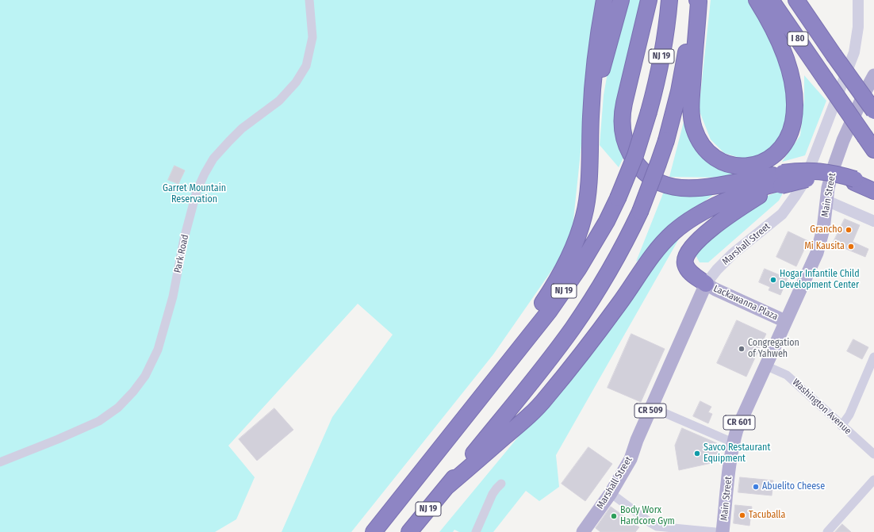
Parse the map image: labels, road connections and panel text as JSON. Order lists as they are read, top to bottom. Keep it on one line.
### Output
{"streets":{"highway":["I 80","NJ 19"],"main road":["Main Street","Marshall Street","Lackawanna Plaza","CR 509","CR 601"],"street":["Park Road","Washington Avenue"]},"crossings":[["Main Street","Lackawanna Plaza"],["Main Street","Washington Avenue"],["Marshall Street","Lackawanna Plaza"]],"parks":["Garret Mountain Reservation"],"places":["Grancho","Mi Kausita","Hogar Infantile Child Development Center","Congregation of Yahweh","Savco Restaurant Equipment","Abuelito Cheese","Tacuballa","Body Worx Hardcore Gym"]}
